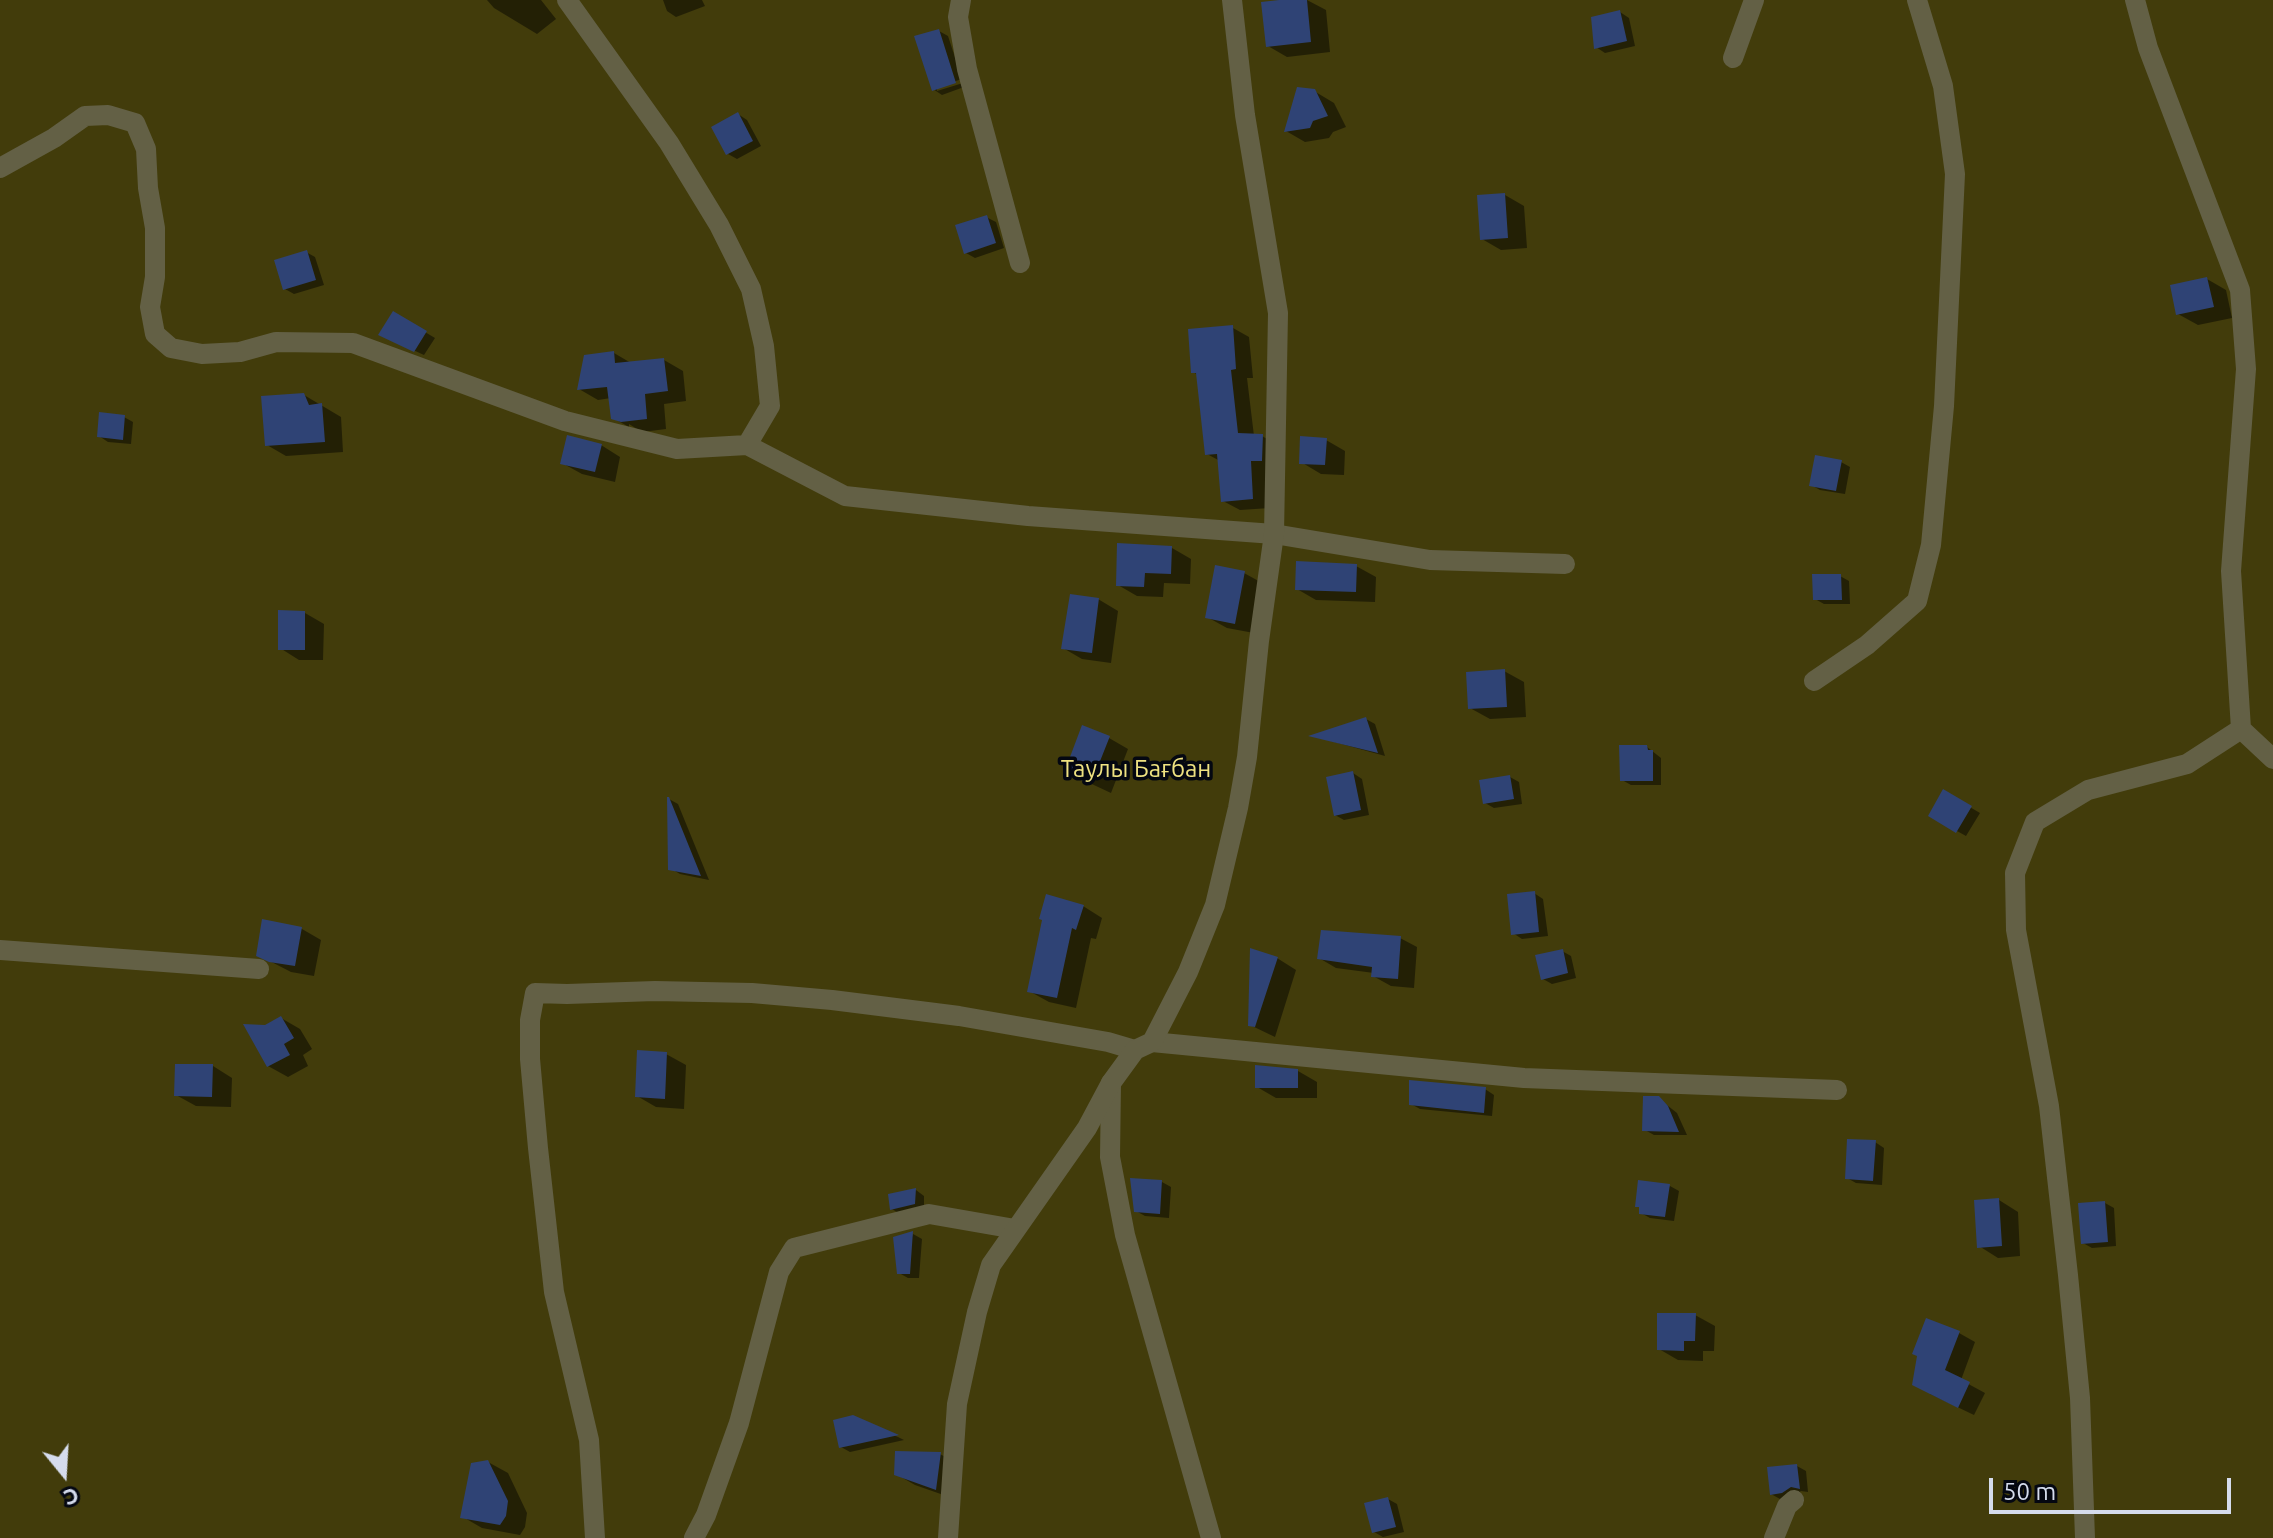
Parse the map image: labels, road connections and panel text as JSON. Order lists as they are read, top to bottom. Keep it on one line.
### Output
{"parks":["Таулы Бағбан"],"scale_bar":"50 m","north":"bottom"}
